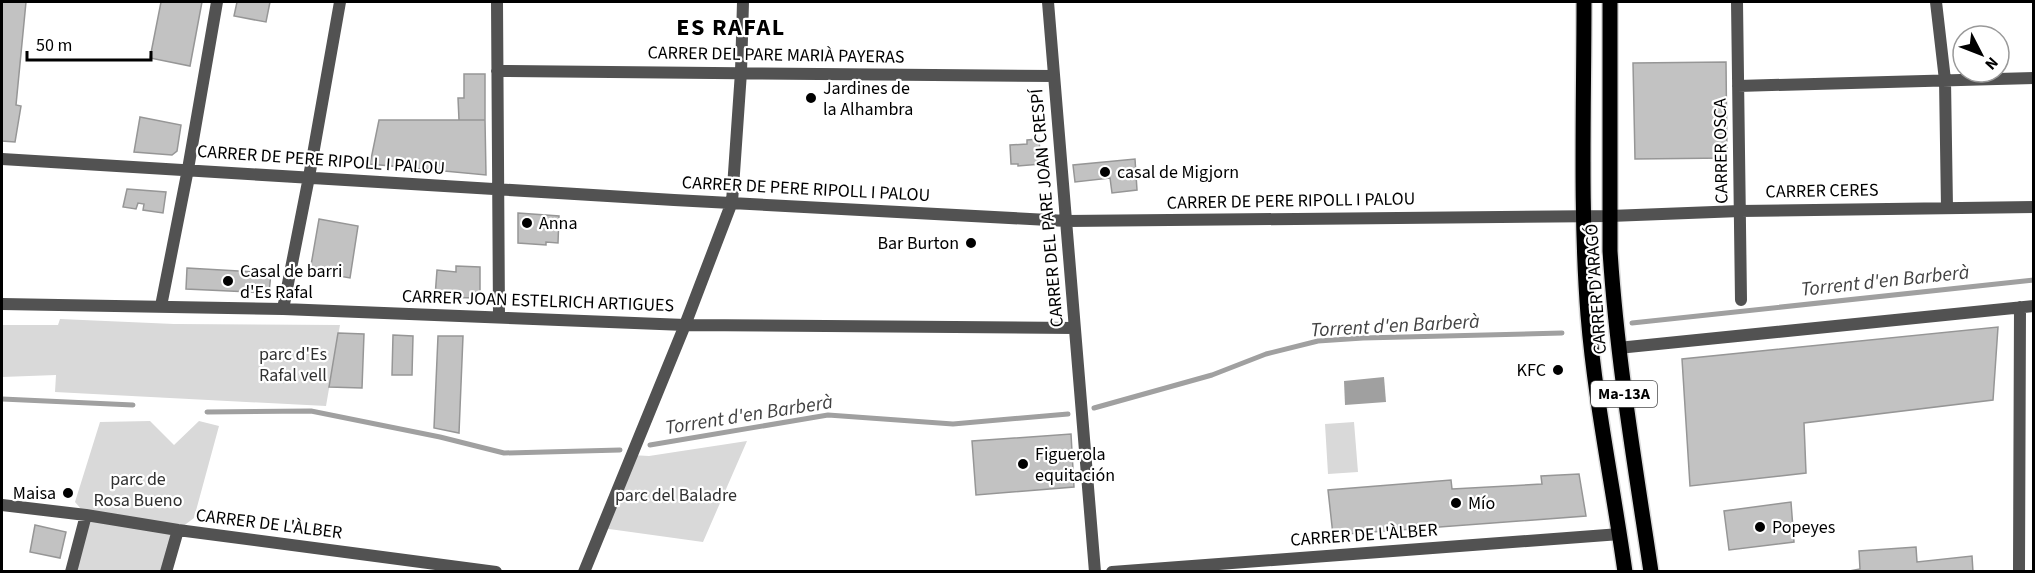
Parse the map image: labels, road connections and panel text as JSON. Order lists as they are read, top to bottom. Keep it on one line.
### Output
{"streets":{"main road":["CARRER D'ARAGÓ","Ma-13A"],"street":["CARRER DEL PARE MARIÀ PAYERAS","CARRER OSCA","CARRER DE PERE RIPOLL I PALOU","CARRER CERES","CARRER DEL PARE JOAN CRESPÍ","CARRER JOAN ESTELRICH ARTIGUES","CARRER DE L'ÀLBER"]},"crossings":[["CARRER DEL PARE MARIÀ PAYERAS","CARRER DEL PARE JOAN CRESPÍ"],["CARRER OSCA","CARRER CERES"],["CARRER DE PERE RIPOLL I PALOU","CARRER CERES"],["CARRER DE PERE RIPOLL I PALOU","CARRER DEL PARE JOAN CRESPÍ"],["CARRER DE PERE RIPOLL I PALOU","CARRER D'ARAGÓ"],["CARRER CERES","CARRER D'ARAGÓ"],["CARRER DEL PARE JOAN CRESPÍ","CARRER JOAN ESTELRICH ARTIGUES"],["CARRER D'ARAGÓ","CARRER DE L'ÀLBER"]],"districts":["ES RAFAL"],"water":["Torrent d'en Barberà"],"parks":["parc d'Es Rafal vell","parc de Rosa Bueno","parc del Baladre"],"places":["Jardines de la Alhambra","casal de Migjorn","Anna","Bar Burton","Casal de barri d'Es Rafal","KFC","Figuerola equitación","Maisa","Mío","Popeyes"],"scale_bar":"50 m","north":"bottom right"}
